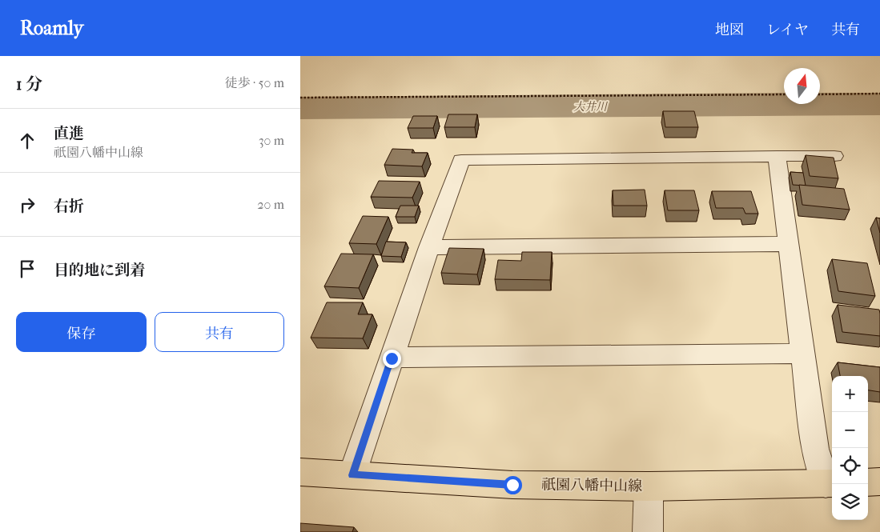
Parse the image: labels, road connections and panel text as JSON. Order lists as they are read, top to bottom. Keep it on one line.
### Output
{"streets":{"main road":["祇園八幡中山線"]},"water":["大井川"],"north":"top","page":{"header":"Roamly","nav":["地図","レイヤ","共有"],"heading":["1 分","徒歩 · 50 m"],"list":[["直進","祇園八幡中山線","30 m"],["右折","20 m"],"目的地に到着"],"buttons":["保存","共有"],"map_buttons":["+","−"]}}
